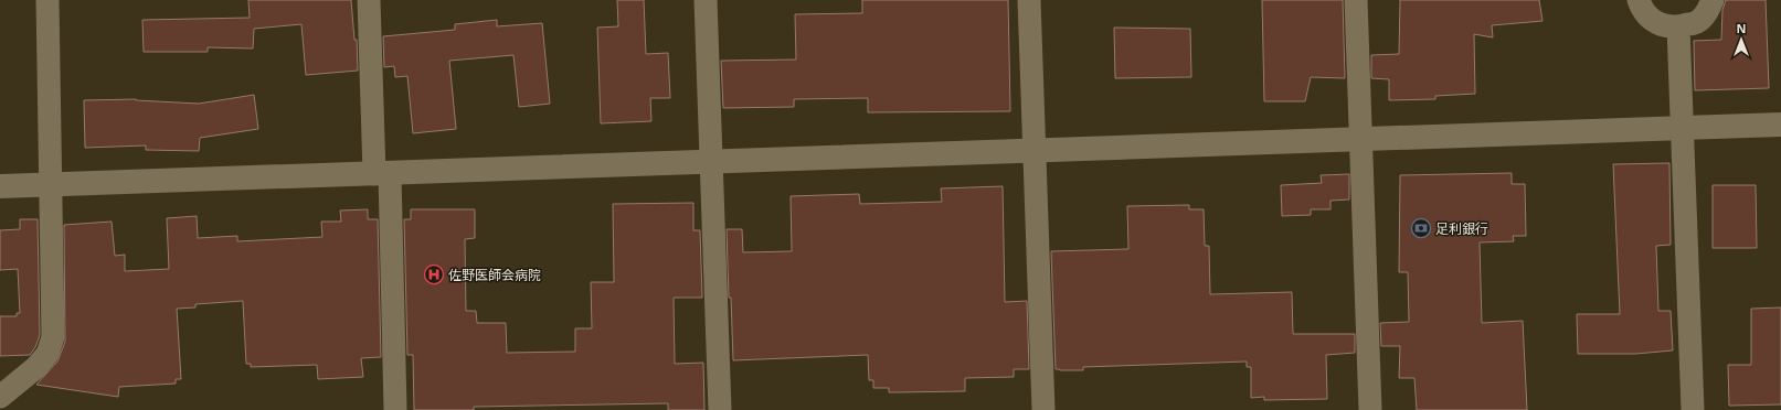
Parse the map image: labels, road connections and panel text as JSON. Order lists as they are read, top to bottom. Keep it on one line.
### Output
{"places":{"bank":["足利銀行"],"hospital":["佐野医師会病院"]},"north":"top"}
